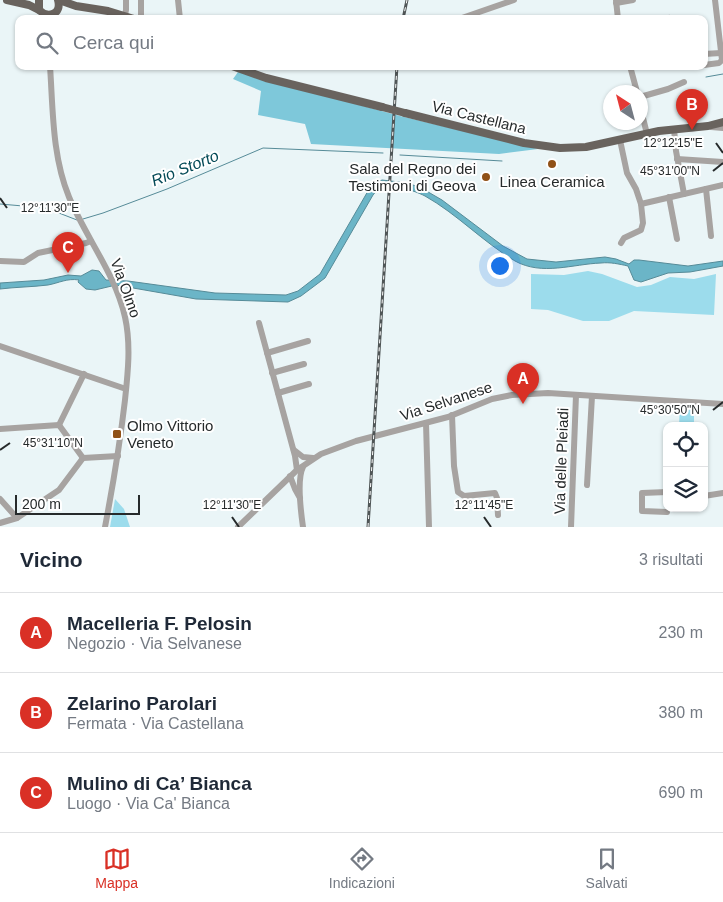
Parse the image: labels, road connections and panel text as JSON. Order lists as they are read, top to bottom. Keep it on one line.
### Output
{"streets":{"main road":["Via Castellana"],"street":["Via Olmo","Via Selvanese","Via delle Pleiadi"]},"crossings":[["Via Selvanese","Via delle Pleiadi"]],"water":["Rio Storto"],"places":{"other":["Linea Ceramica","Sala del Regno dei Testimoni di Geova"],"transit":["Olmo Vittorio Veneto"]},"scale_bar":"200 m","north":"top left","page":{"search":"Cerca qui","pins":["B","C","A"],"scale":"200 m","heading":["Vicino","3 risultati"],"list":[{"mark":"A","name":"Macelleria F. Pelosin","note":"Negozio · Via Selvanese","value":"230 m"},{"mark":"B","name":"Zelarino Parolari","note":"Fermata · Via Castellana","value":"380 m"},{"mark":"C","name":"Mulino di Ca’ Bianca","note":"Luogo · Via Ca' Bianca","value":"690 m"}],"nav":["Mappa","Indicazioni","Salvati"]},"coordinates":["12°12'15\"E","45°31'00\"N","12°11'30\"E","45°30'50\"N","45°31'10\"N","12°11'45\"E"]}
